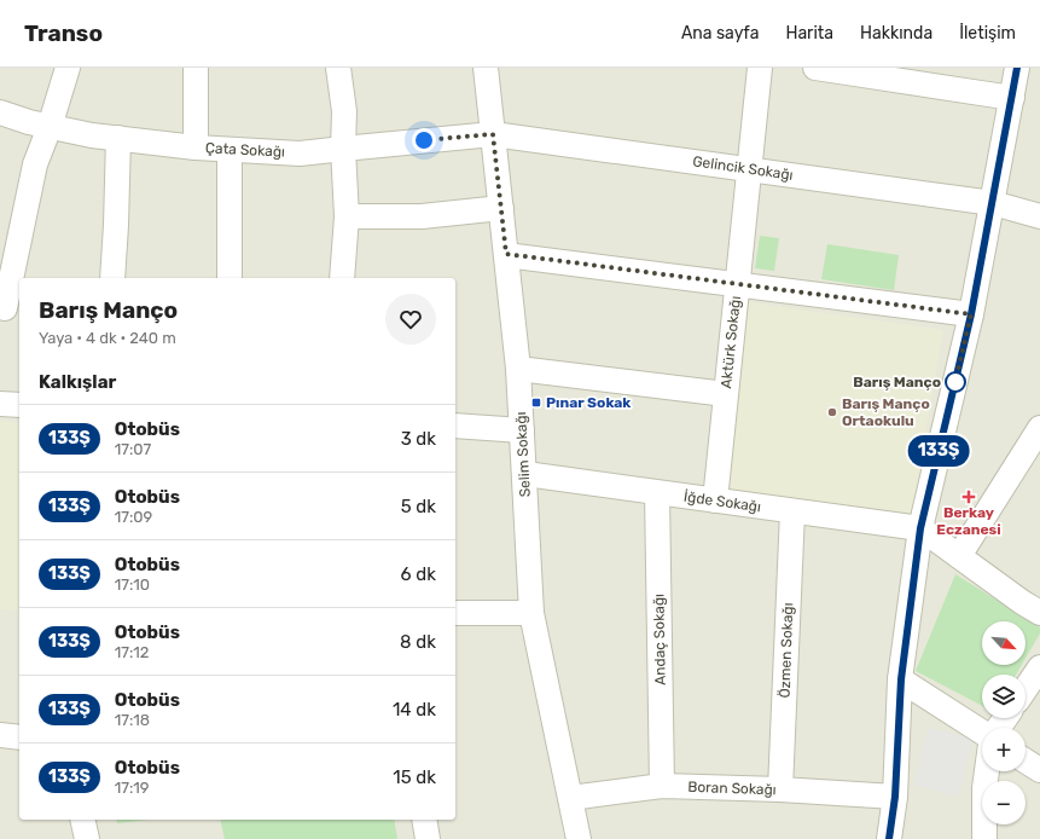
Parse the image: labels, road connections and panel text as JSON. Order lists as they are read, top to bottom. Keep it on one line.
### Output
{"streets":{"street":["Çata Sokağı","Gelincik Sokağı","Aktürk Sokağı","Selim Sokağı","İğde Sokağı","Andaç Sokağı","Özmen Sokağı","Boran Sokağı"]},"crossings":[["Çata Sokağı","Gelincik Sokağı"],["Çata Sokağı","Selim Sokağı"],["Gelincik Sokağı","Aktürk Sokağı"],["Gelincik Sokağı","Selim Sokağı"],["Aktürk Sokağı","İğde Sokağı"],["Selim Sokağı","İğde Sokağı"],["Selim Sokağı","Boran Sokağı"],["İğde Sokağı","Andaç Sokağı"],["İğde Sokağı","Özmen Sokağı"],["Andaç Sokağı","Boran Sokağı"],["Özmen Sokağı","Boran Sokağı"]],"places":{"other":["Barış Manço","Barış Manço Ortaokulu"],"transit":["Pınar Sokak"],"health":["Berkay Eczanesi"]},"lines":["bus line 133Ş"],"north":"bottom right","page":{"header":"Transo","nav":["Ana sayfa","Harita","Hakkında","İletişim"],"on_map":"133Ş","heading":[["Barış Manço","Yaya · 4 dk · 240 m"],"Kalkışlar"],"list":[{"mark":"133Ş","name":"Otobüs","note":"17:07","value":"3 dk"},{"mark":"133Ş","name":"Otobüs","note":"17:09","value":"5 dk"},{"mark":"133Ş","name":"Otobüs","note":"17:10","value":"6 dk"},{"mark":"133Ş","name":"Otobüs","note":"17:12","value":"8 dk"},{"mark":"133Ş","name":"Otobüs","note":"17:18","value":"14 dk"},{"mark":"133Ş","name":"Otobüs","note":"17:19","value":"15 dk"}],"map_buttons":["+","−"]}}
